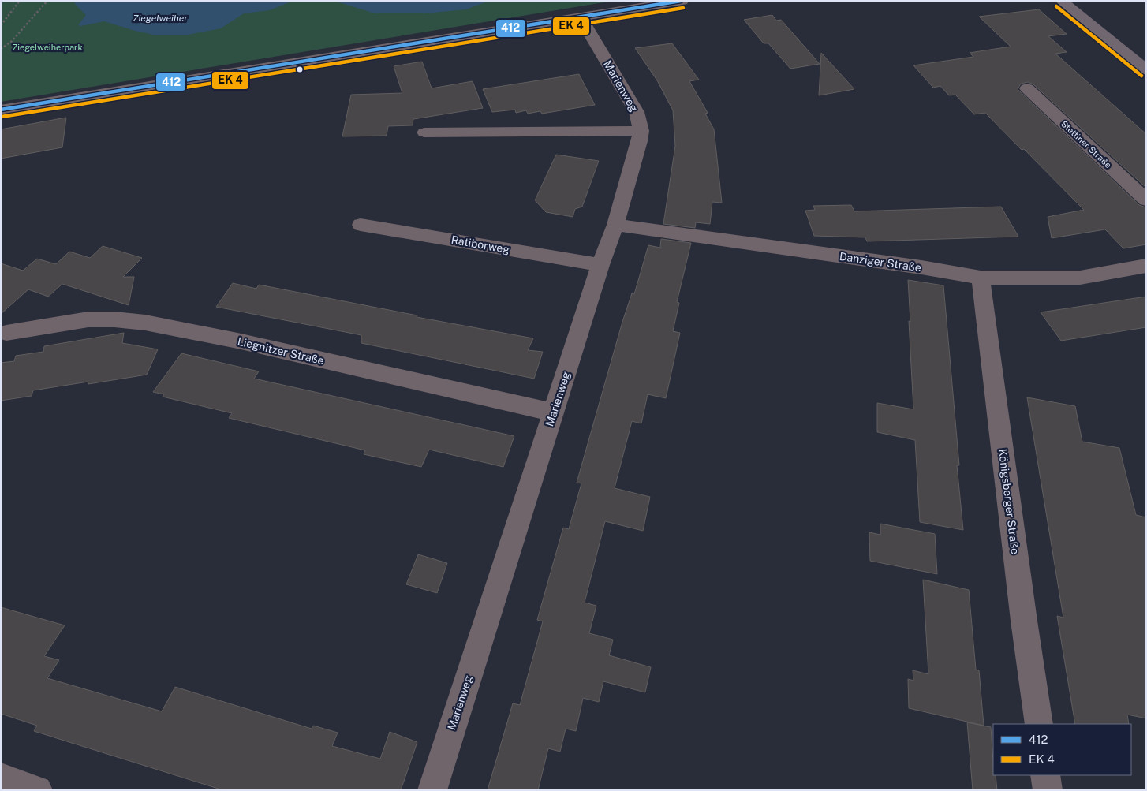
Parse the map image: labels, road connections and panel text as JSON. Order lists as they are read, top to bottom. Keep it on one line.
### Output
{"streets":{"street":["Marienweg","Stettiner Straße","Ratiborweg","Danziger Straße","Liegnitzer Straße","Königsberger Straße"]},"crossings":[["Marienweg","Ratiborweg"],["Marienweg","Danziger Straße"],["Marienweg","Liegnitzer Straße"],["Danziger Straße","Königsberger Straße"]],"water":["Ziegelweiher"],"parks":["Ziegelweiherpark"],"lines":["transit line 412"],"legend":["412","EK 4"]}
